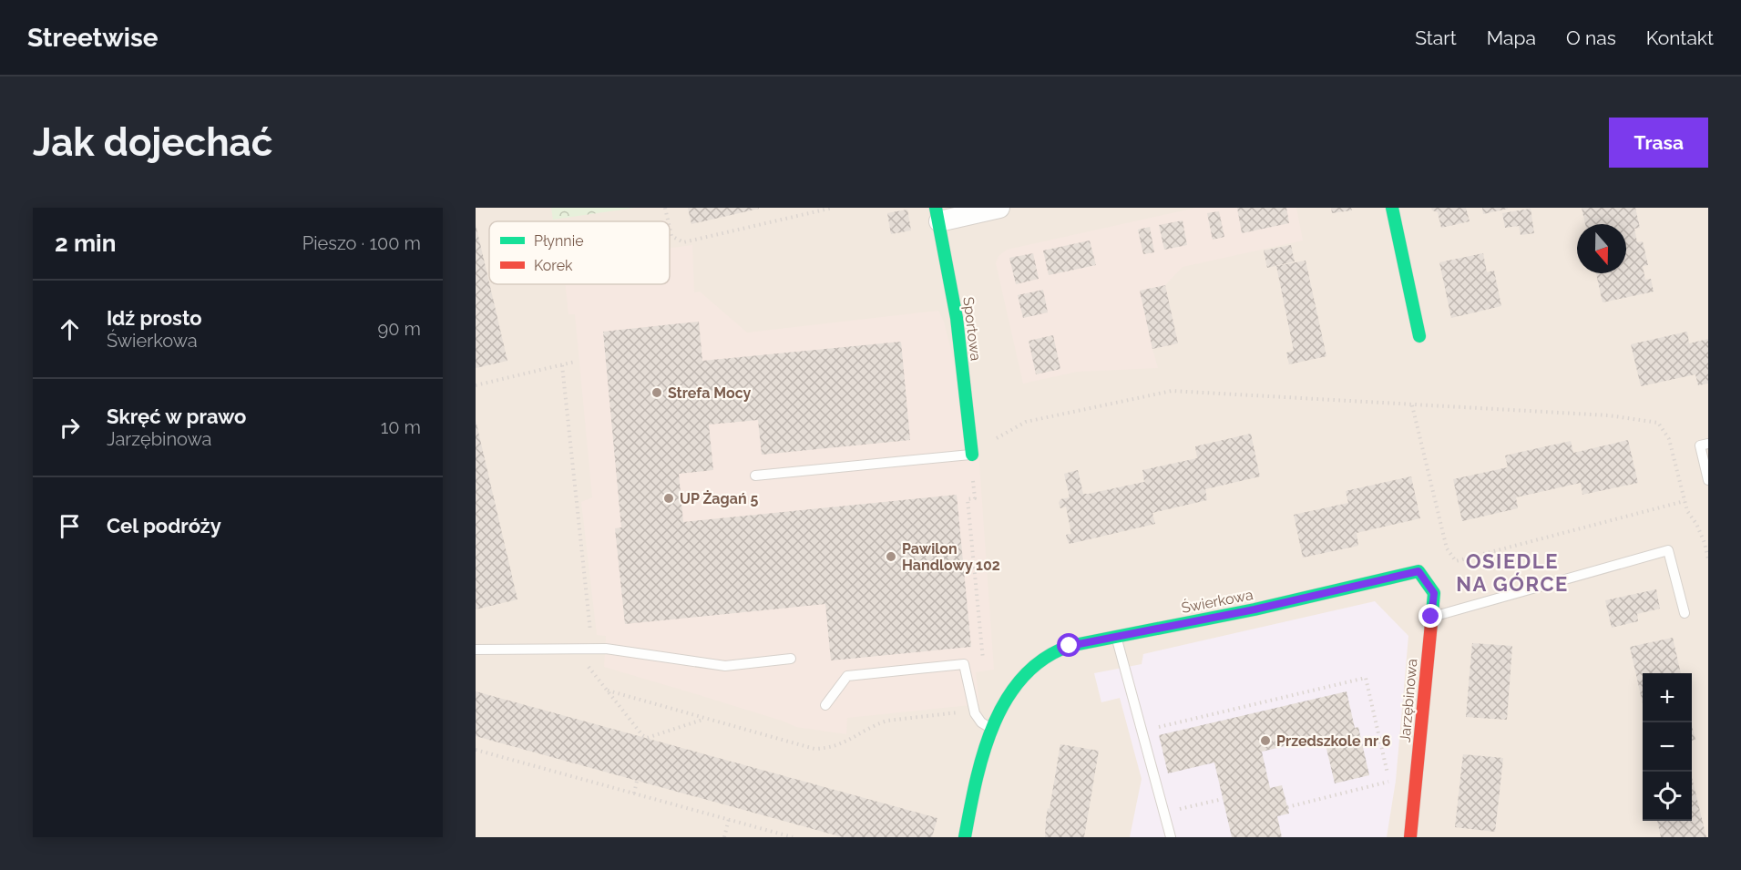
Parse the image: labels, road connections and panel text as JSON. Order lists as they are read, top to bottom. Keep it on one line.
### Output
{"streets":{"street":["Sportowa","Świerkowa","Jarzębinowa"]},"crossings":[["Świerkowa","Jarzębinowa"]],"districts":["OSIEDLE NA GÓRCE"],"places":["Strefa Mocy","UP Żagań 5","Pawilon Handlowy 102","Przedszkole nr 6"],"legend":["Płynnie","Korek"],"north":"bottom","page":{"header":"Streetwise","nav":["Start","Mapa","O nas","Kontakt"],"buttons":"Trasa","title":"Jak dojechać","heading":["2 min","Pieszo · 100 m"],"list":[["Idź prosto","Świerkowa","90 m"],["Skręć w prawo","Jarzębinowa","10 m"],"Cel podróży"],"map_buttons":["+","−"]}}
